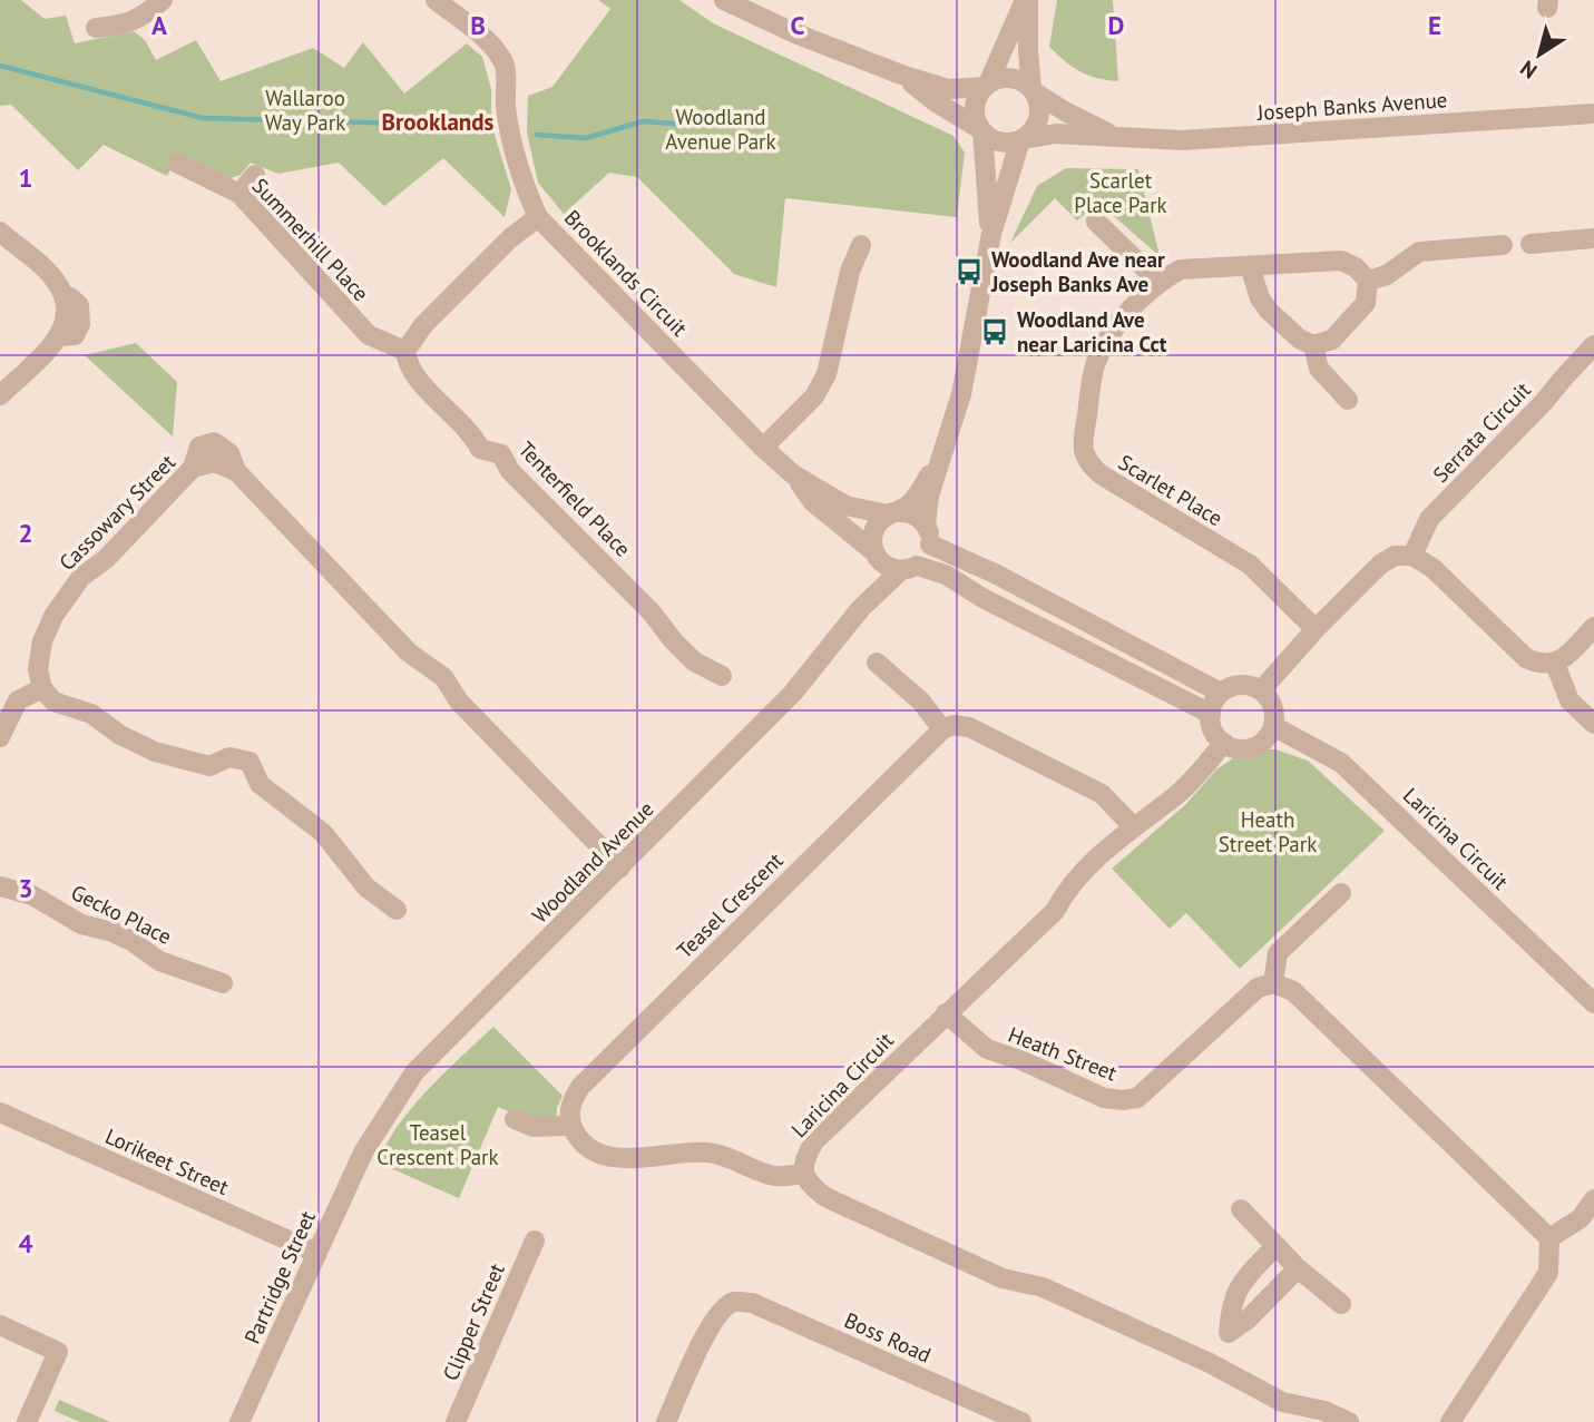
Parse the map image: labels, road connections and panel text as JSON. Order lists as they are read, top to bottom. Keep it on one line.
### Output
{"streets":{"street":["Joseph Banks Avenue","Summerhill Place","Brooklands Circuit","Serrata Circuit","Scarlet Place","Tenterfield Place","Cassowary Street","Laricina Circuit","Woodland Avenue","Teasel Crescent","Gecko Place","Heath Street","Lorikeet Street","Partridge Street","Clipper Street","Boss Road"]},"crossings":[["Joseph Banks Avenue","Woodland Avenue"],["Summerhill Place","Tenterfield Place"],["Brooklands Circuit","Woodland Avenue"],["Cassowary Street","Woodland Avenue"],["Laricina Circuit","Heath Street"],["Woodland Avenue","Partridge Street"],["Lorikeet Street","Partridge Street"]],"districts":["Brooklands"],"parks":["Wallaroo Way Park","Woodland Avenue Park","Scarlet Place Park","Heath Street Park","Teasel Crescent Park"],"places":{"bus stop":["Woodland Ave near Joseph Banks Ave","Woodland Ave near Laricina Cct"]},"north":"bottom left","grid":{"columns":["A","B","C","D","E"],"rows":["1","2","3","4"]}}
